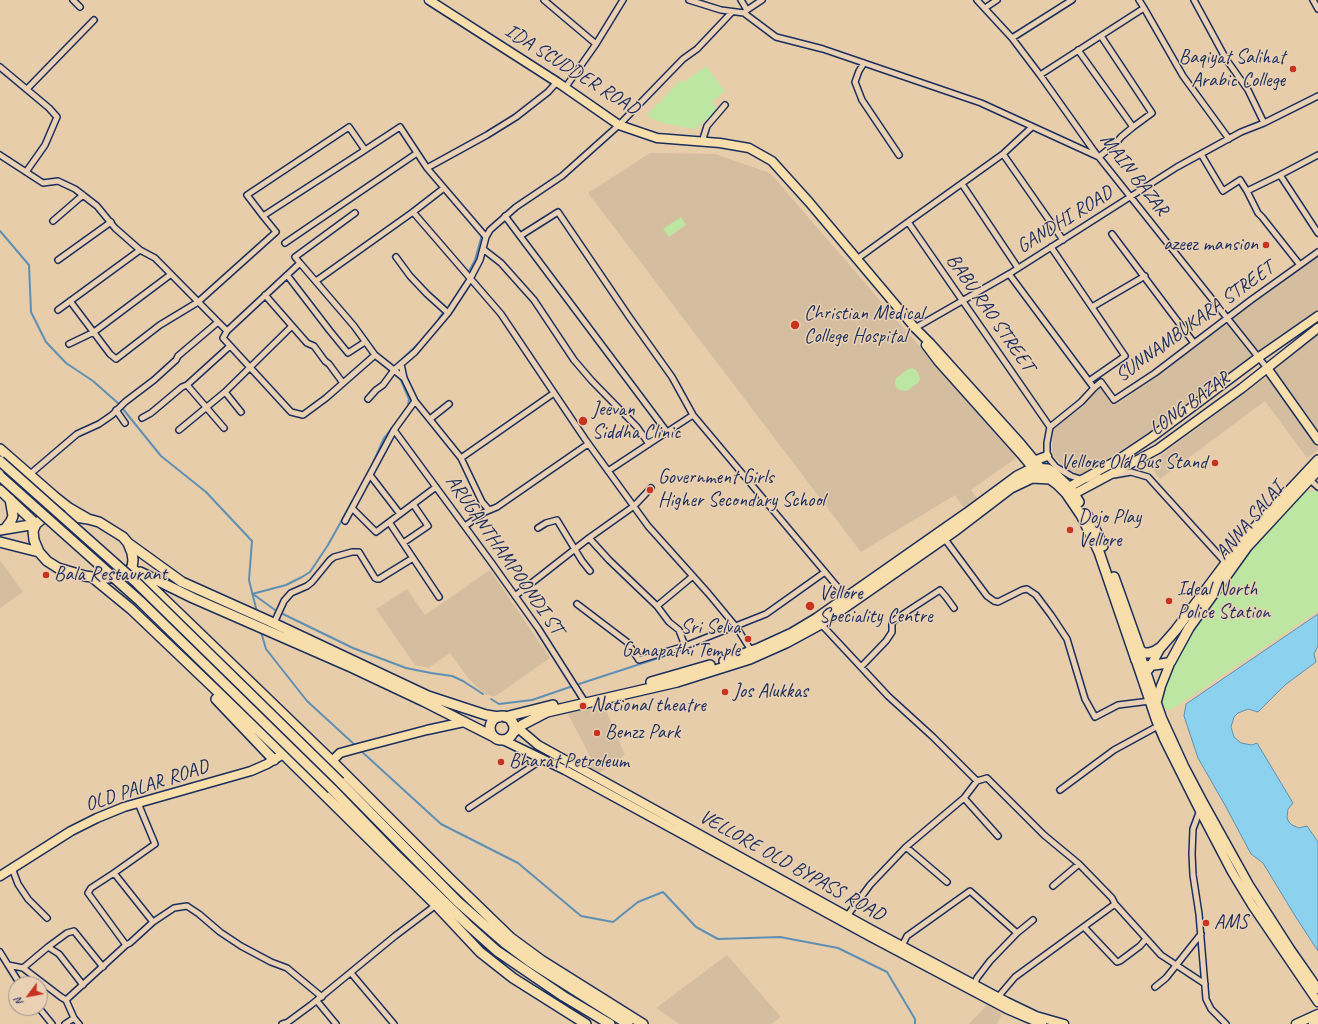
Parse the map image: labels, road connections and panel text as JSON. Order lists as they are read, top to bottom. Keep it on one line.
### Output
{"streets":{"highway":["ANNA SALAI"],"main road":["IDA SCUDDER ROAD","LONG BAZAR","OLD PALAR ROAD","VELLORE OLD BYPASS ROAD"],"street":["MAIN BAZAR","GANDHI ROAD","BABU RAO STREET","SUNNAMBUKARA STREET","ARUGANTHAMPOONDI ST"]},"crossings":[["IDA SCUDDER ROAD","GANDHI ROAD"],["MAIN BAZAR","GANDHI ROAD"],["MAIN BAZAR","SUNNAMBUKARA STREET"],["MAIN BAZAR","LONG BAZAR"],["GANDHI ROAD","BABU RAO STREET"],["GANDHI ROAD","SUNNAMBUKARA STREET"]],"places":["Baqiyat Salihat Arabic College","azeez mansion","Christian Medical College Hospital","Jeevan Siddha Clinic","Vellore Old Bus Stand","Government Girls Higher Secondary School","Dojo Play Vellore","Bala Restaurant","Ideal North Police Station","Vellore Speciality Centre","Sri Selva Ganapathi Temple","Jos Alukkas","National theatre","Benzz Park","Bharat Petroleum","AMS"],"north":"bottom left"}
